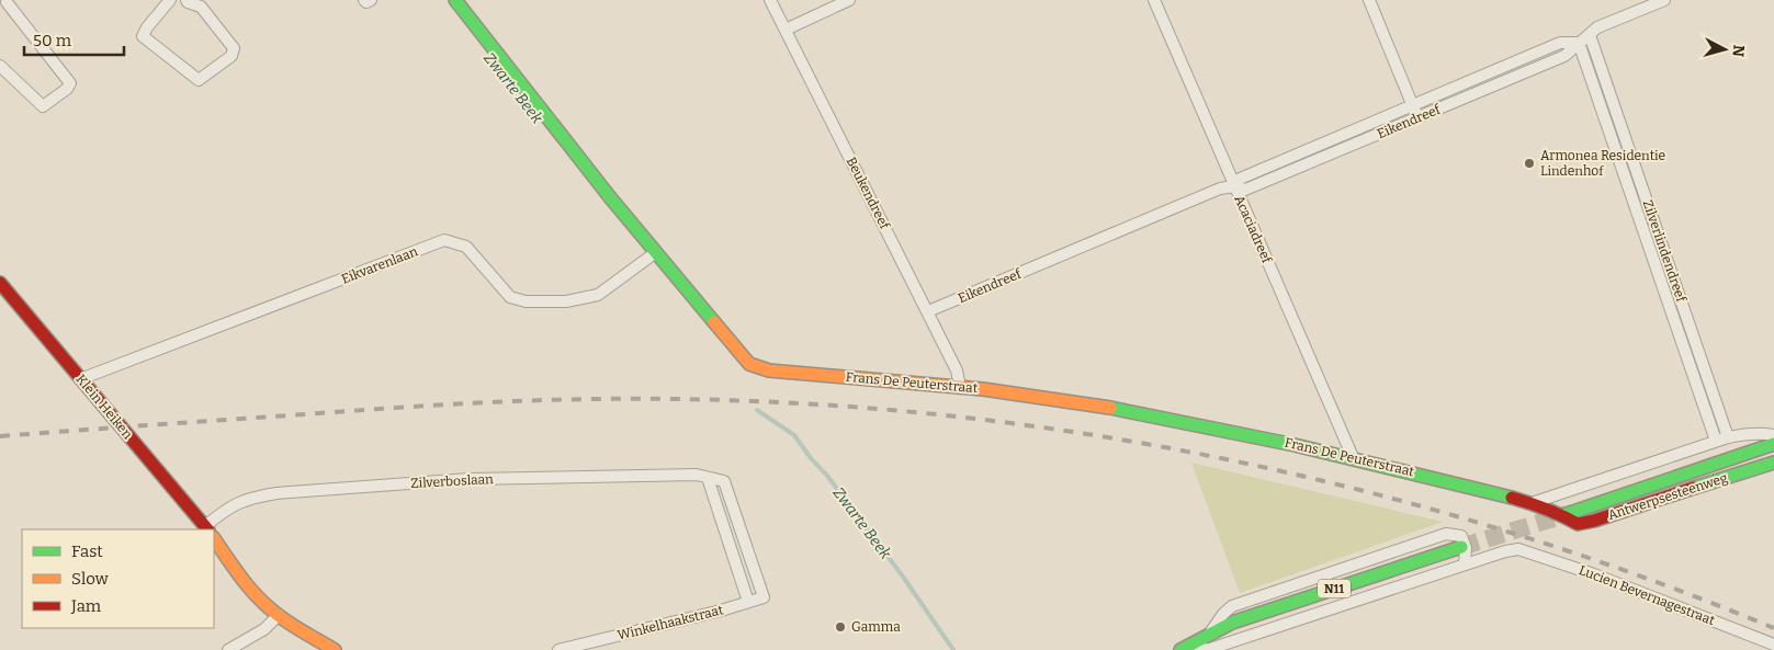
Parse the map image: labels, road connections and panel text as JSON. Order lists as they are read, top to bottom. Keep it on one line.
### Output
{"streets":{"street":["Eikendreef","Beukendreef","Acaciadreef","Zilverlindendreef","Eikvarenlaan","Frans De Peuterstraat","Klein Heiken","Zilverboslaan","Antwerpsesteenweg","N11","Lucien Bevernagestraat","Winkelhaakstraat"]},"crossings":[["Eikendreef","Beukendreef"],["Eikendreef","Acaciadreef"],["Eikendreef","Zilverlindendreef"],["Beukendreef","Frans De Peuterstraat"],["Acaciadreef","Frans De Peuterstraat"],["Eikvarenlaan","Frans De Peuterstraat"],["Eikvarenlaan","Klein Heiken"],["Frans De Peuterstraat","Antwerpsesteenweg"],["Zilverboslaan","Winkelhaakstraat"]],"water":["Zwarte Beek"],"places":["Armonea Residentie Lindenhof","Gamma"],"legend":["Fast","Slow","Jam"],"scale_bar":"50 m","north":"right"}
